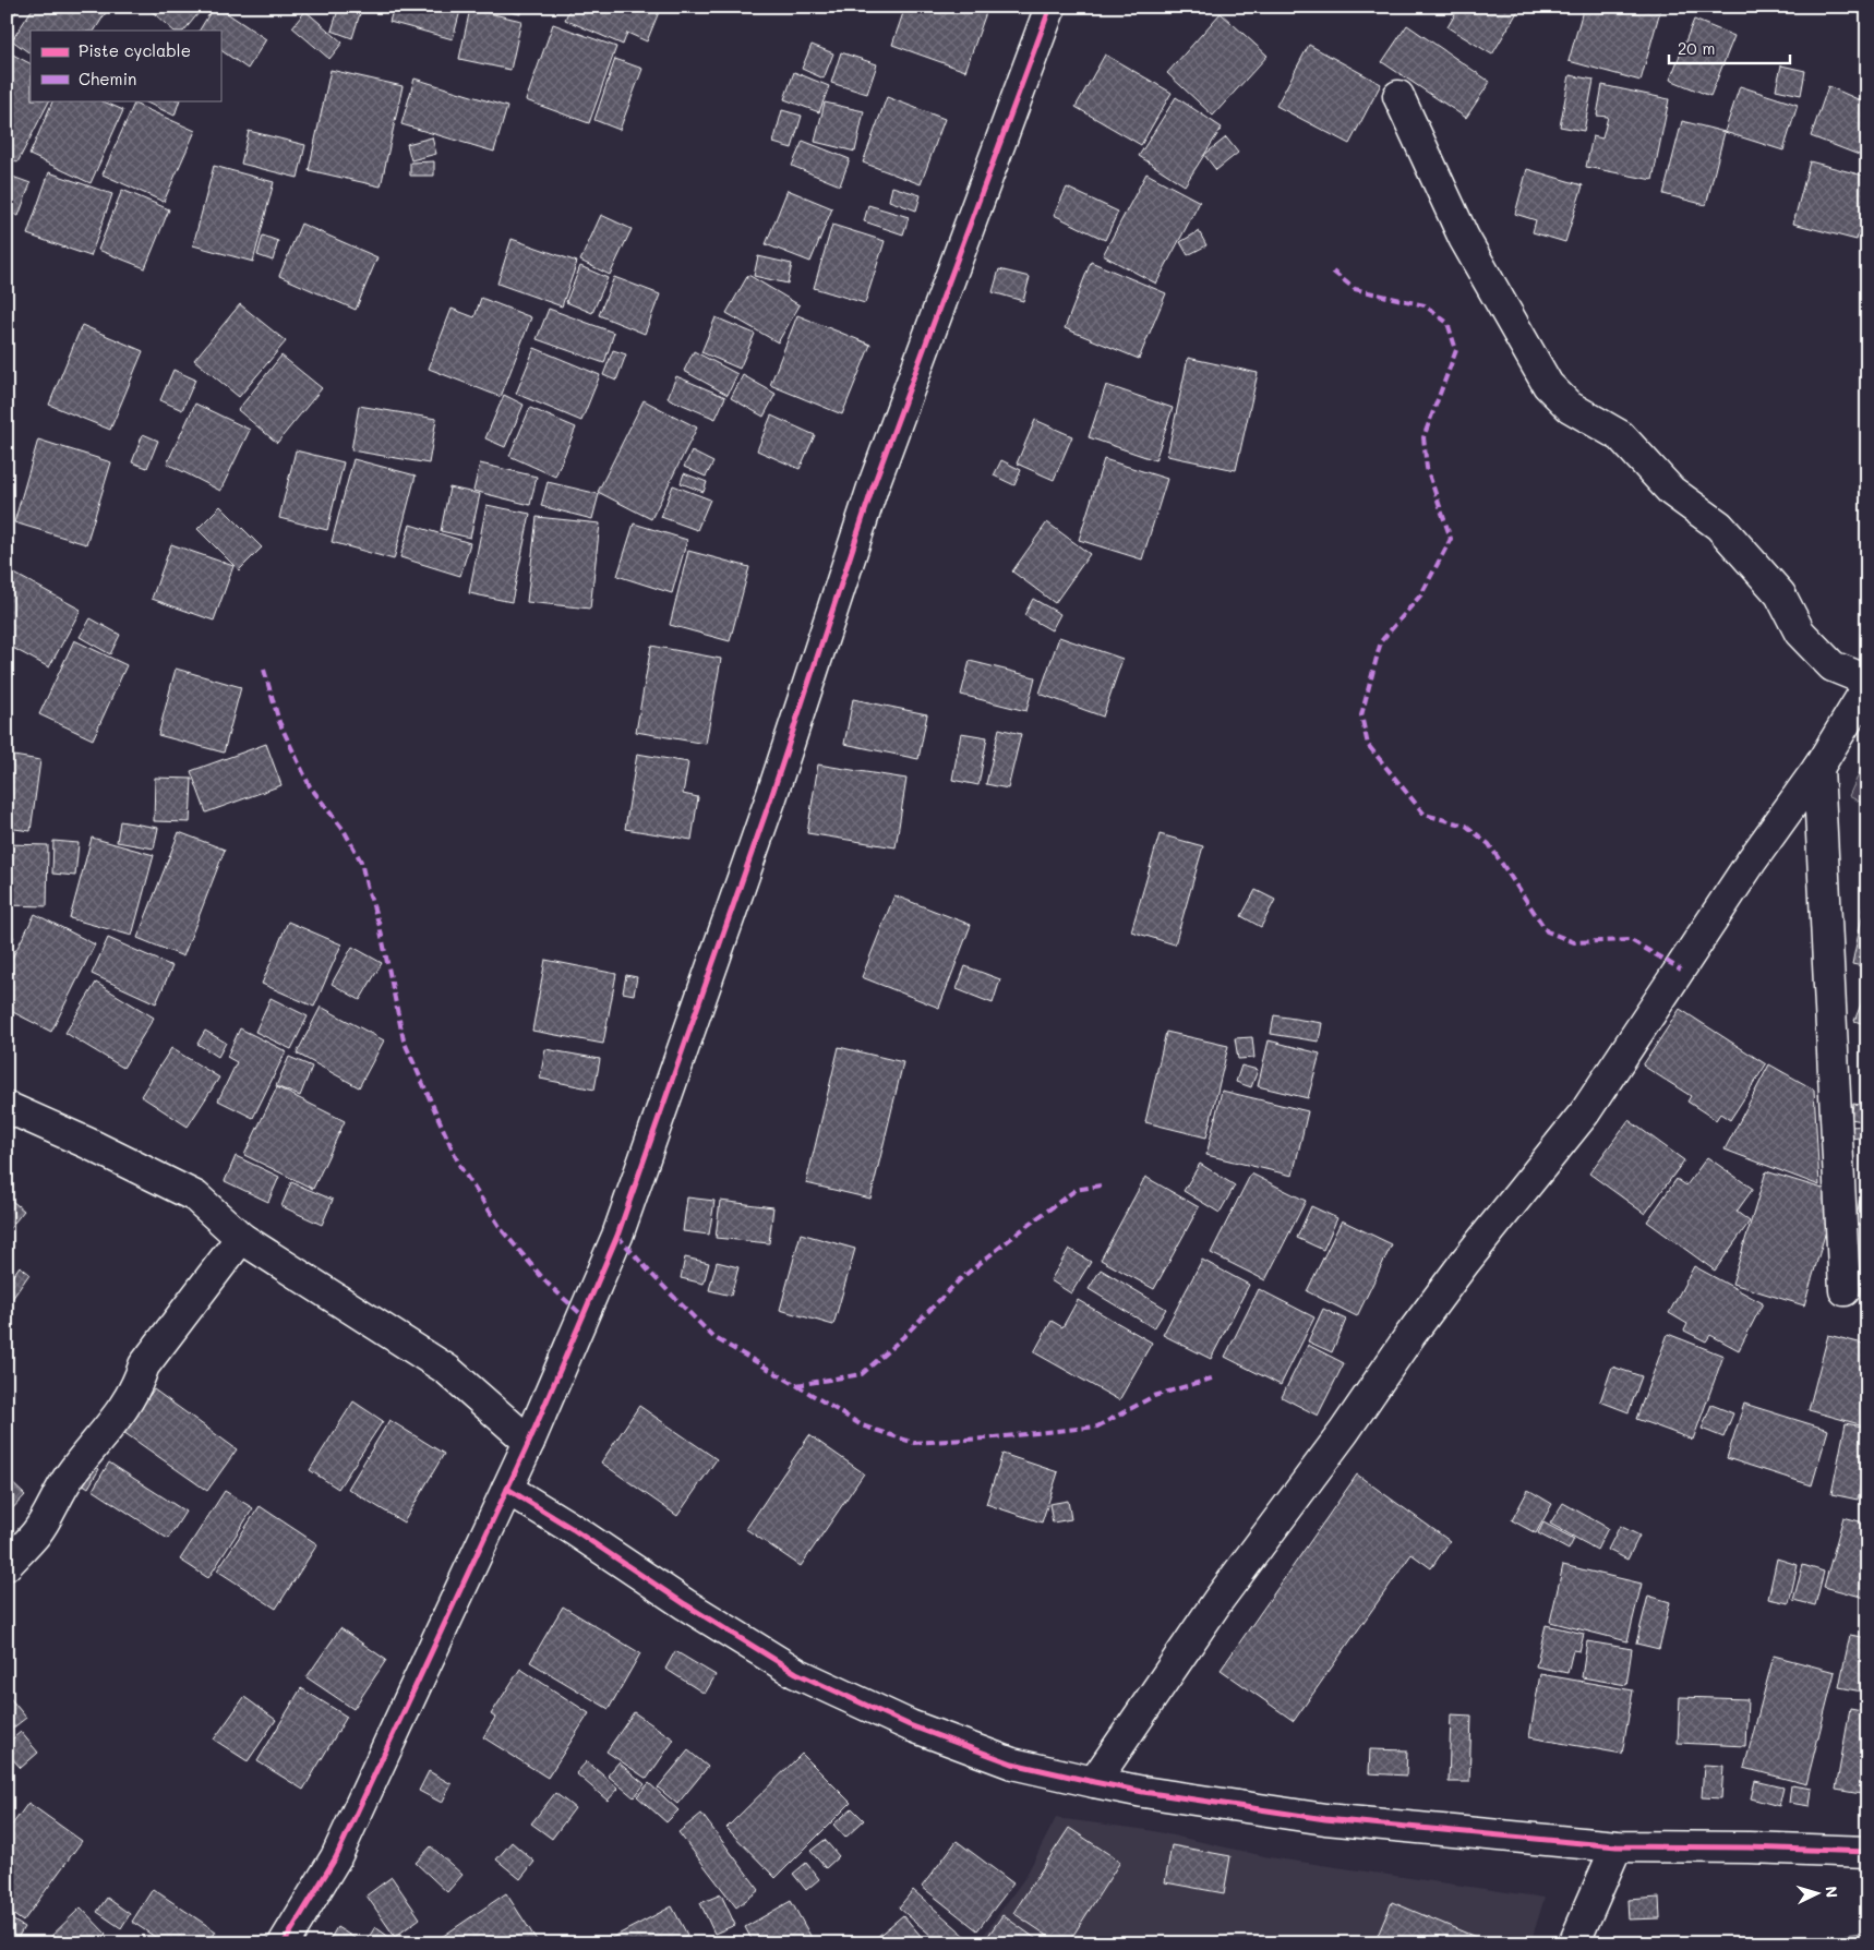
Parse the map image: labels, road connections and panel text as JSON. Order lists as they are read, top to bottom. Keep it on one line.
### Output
{"legend":["Piste cyclable","Chemin"],"scale_bar":"20 m","north":"right"}
